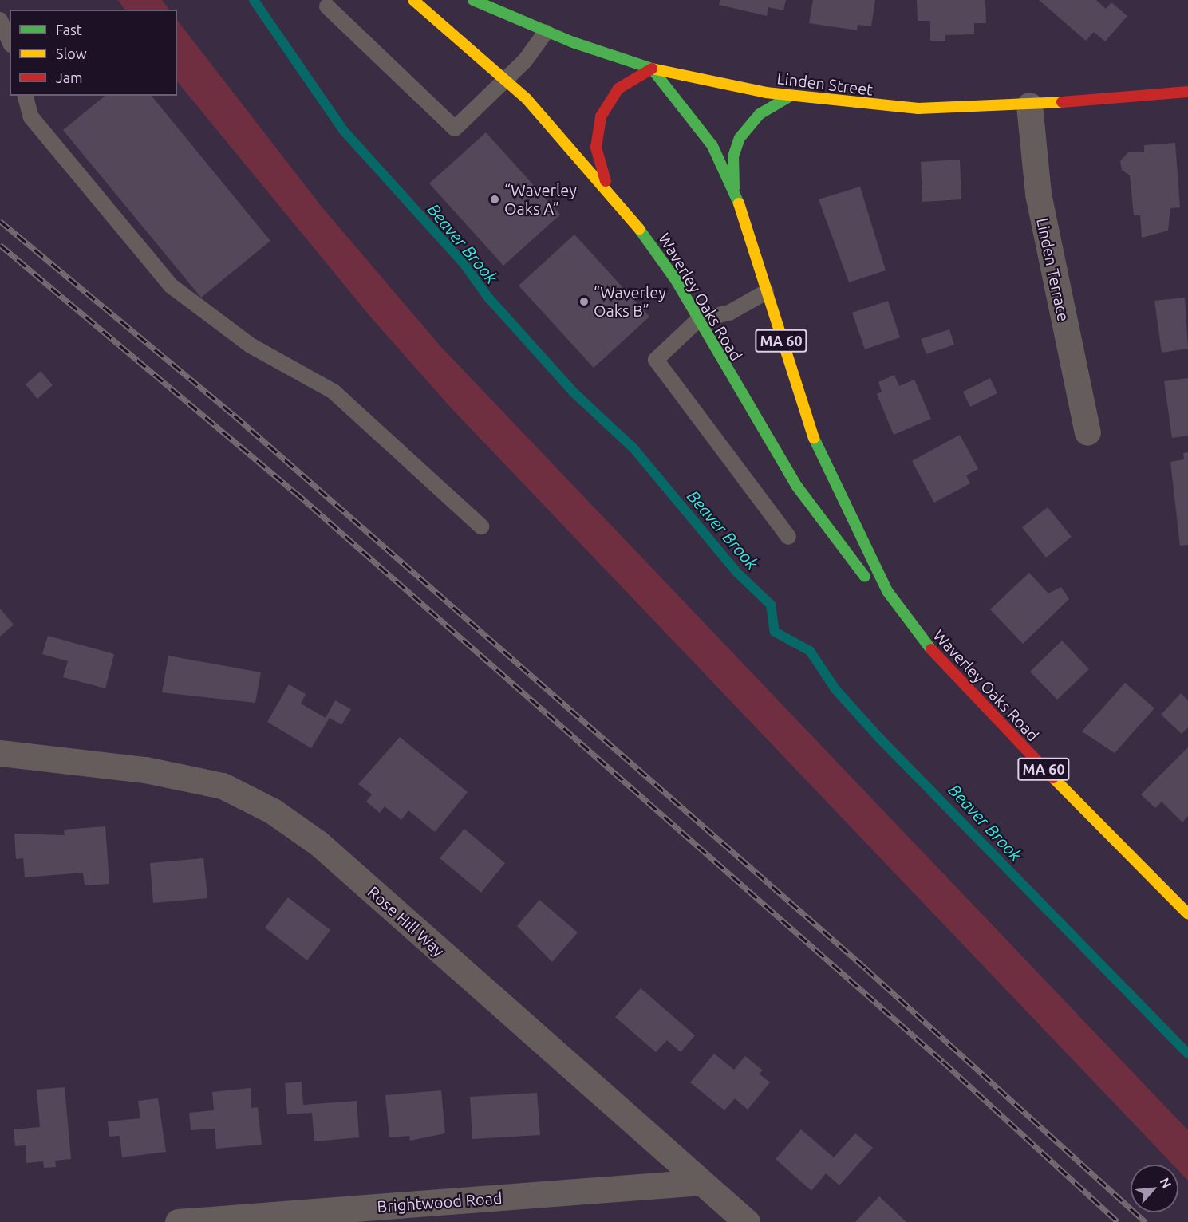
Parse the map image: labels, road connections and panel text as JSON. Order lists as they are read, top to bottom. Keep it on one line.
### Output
{"streets":{"main road":["Linden Street","Waverley Oaks Road","MA 60"],"street":["Linden Terrace","Rose Hill Way","Brightwood Road"]},"crossings":[["Linden Street","Linden Terrace"],["Linden Street","Waverley Oaks Road"],["Rose Hill Way","Brightwood Road"]],"water":["Beaver Brook"],"places":["“Waverley Oaks A”","“Waverley Oaks B”"],"legend":["Fast","Slow","Jam"],"north":"top right"}
